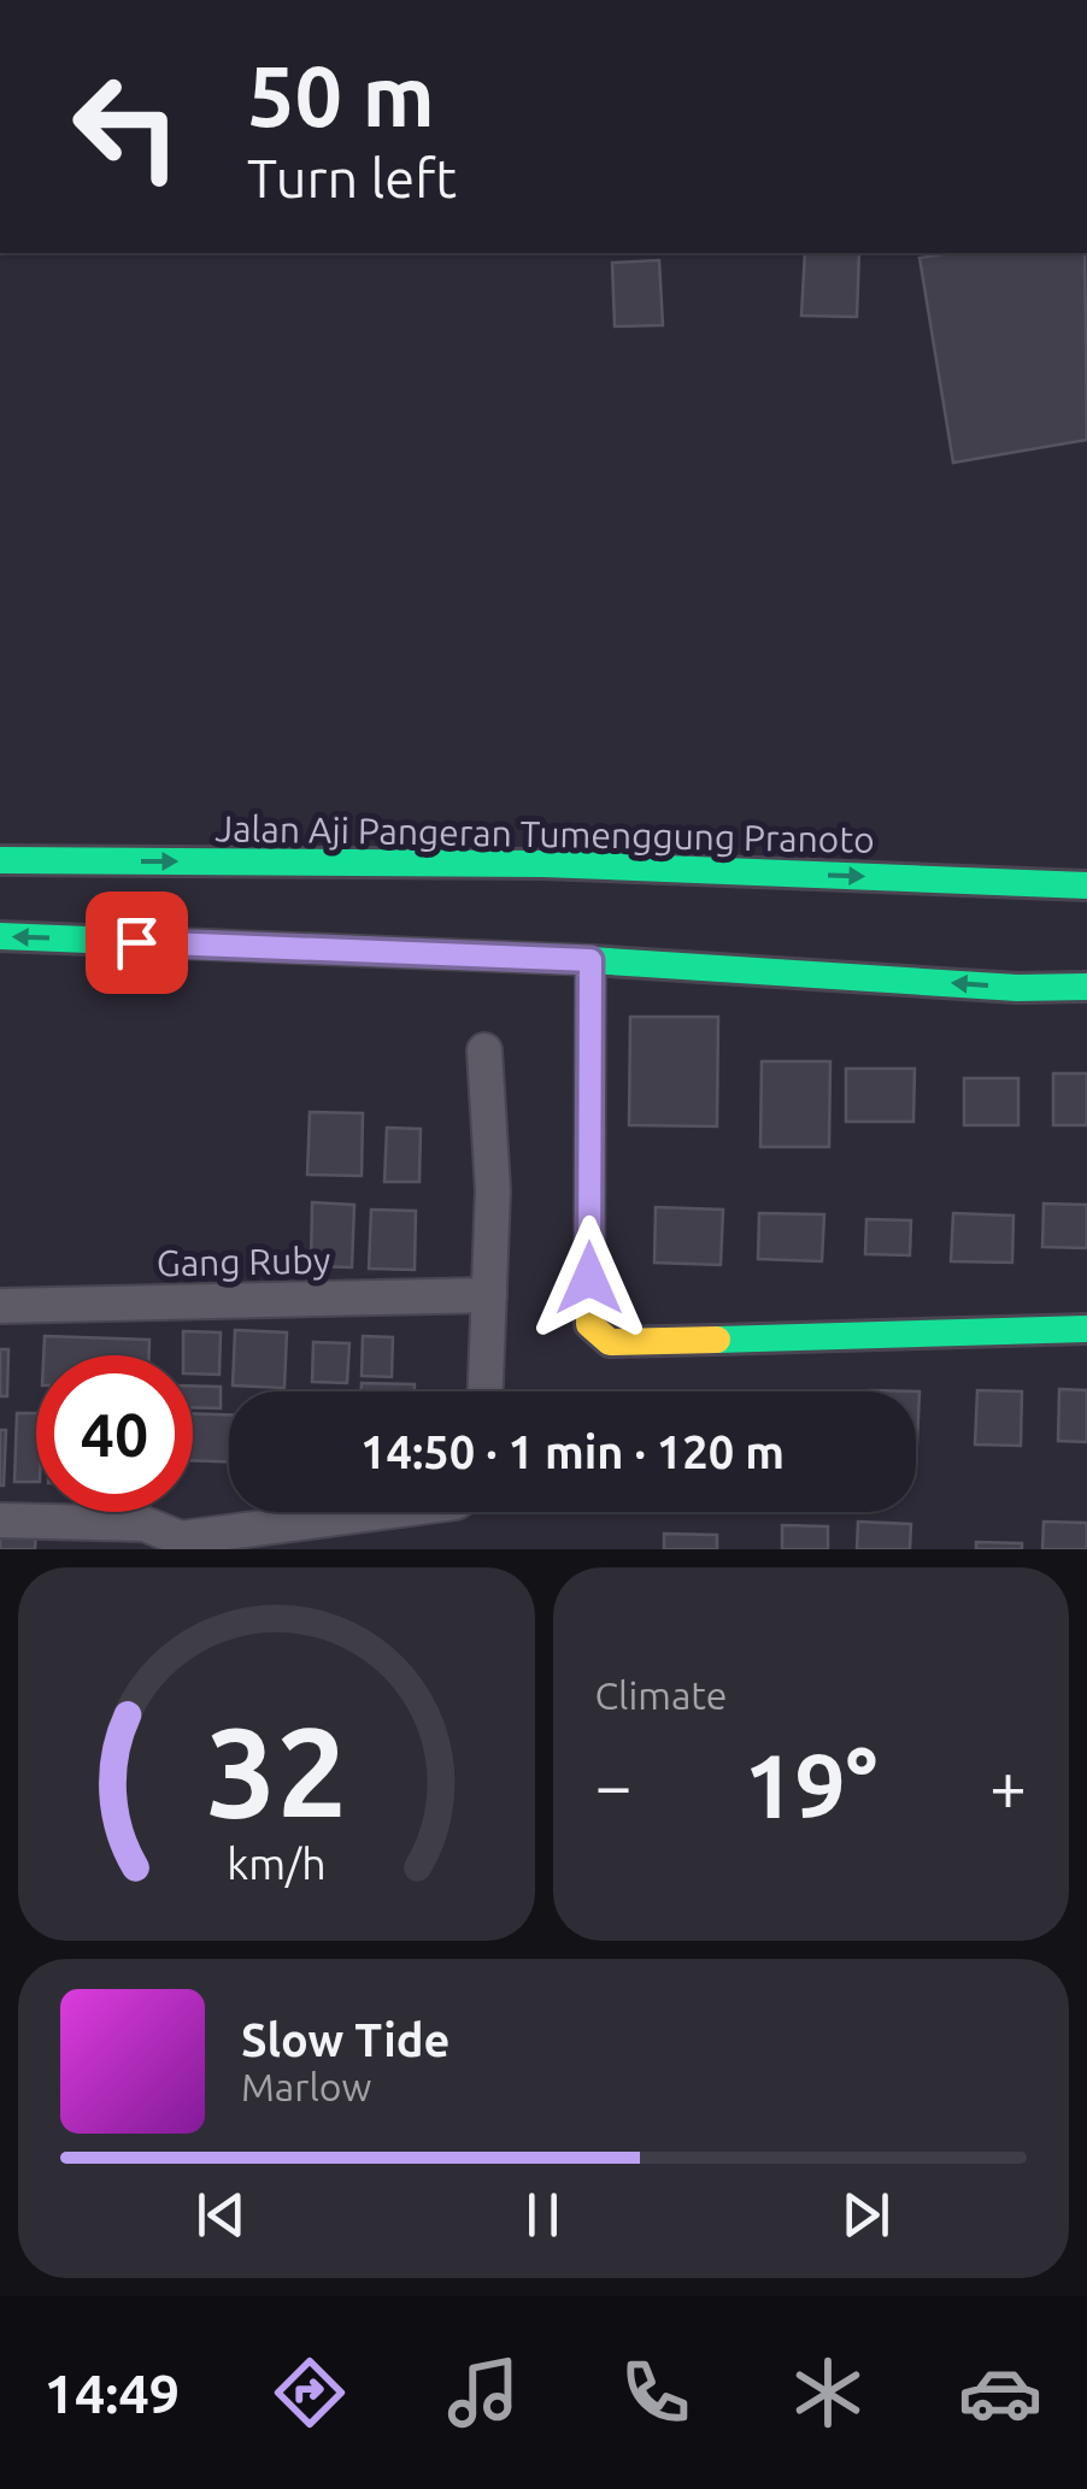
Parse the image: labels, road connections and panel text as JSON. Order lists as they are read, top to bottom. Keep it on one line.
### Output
{"streets":{"main road":["Jalan Aji Pangeran Tumenggung Pranoto"],"street":["Gang Ruby"]},"page":{"turn":["50 m","Turn left"],"limit":"40","trip":"14:50 · 1 min · 120 m","tile":"Climate","heat":["−","19°","+"],"song":["Slow Tide","Marlow"],"tabs":"14:49","gauge":["32","km/h"]}}
